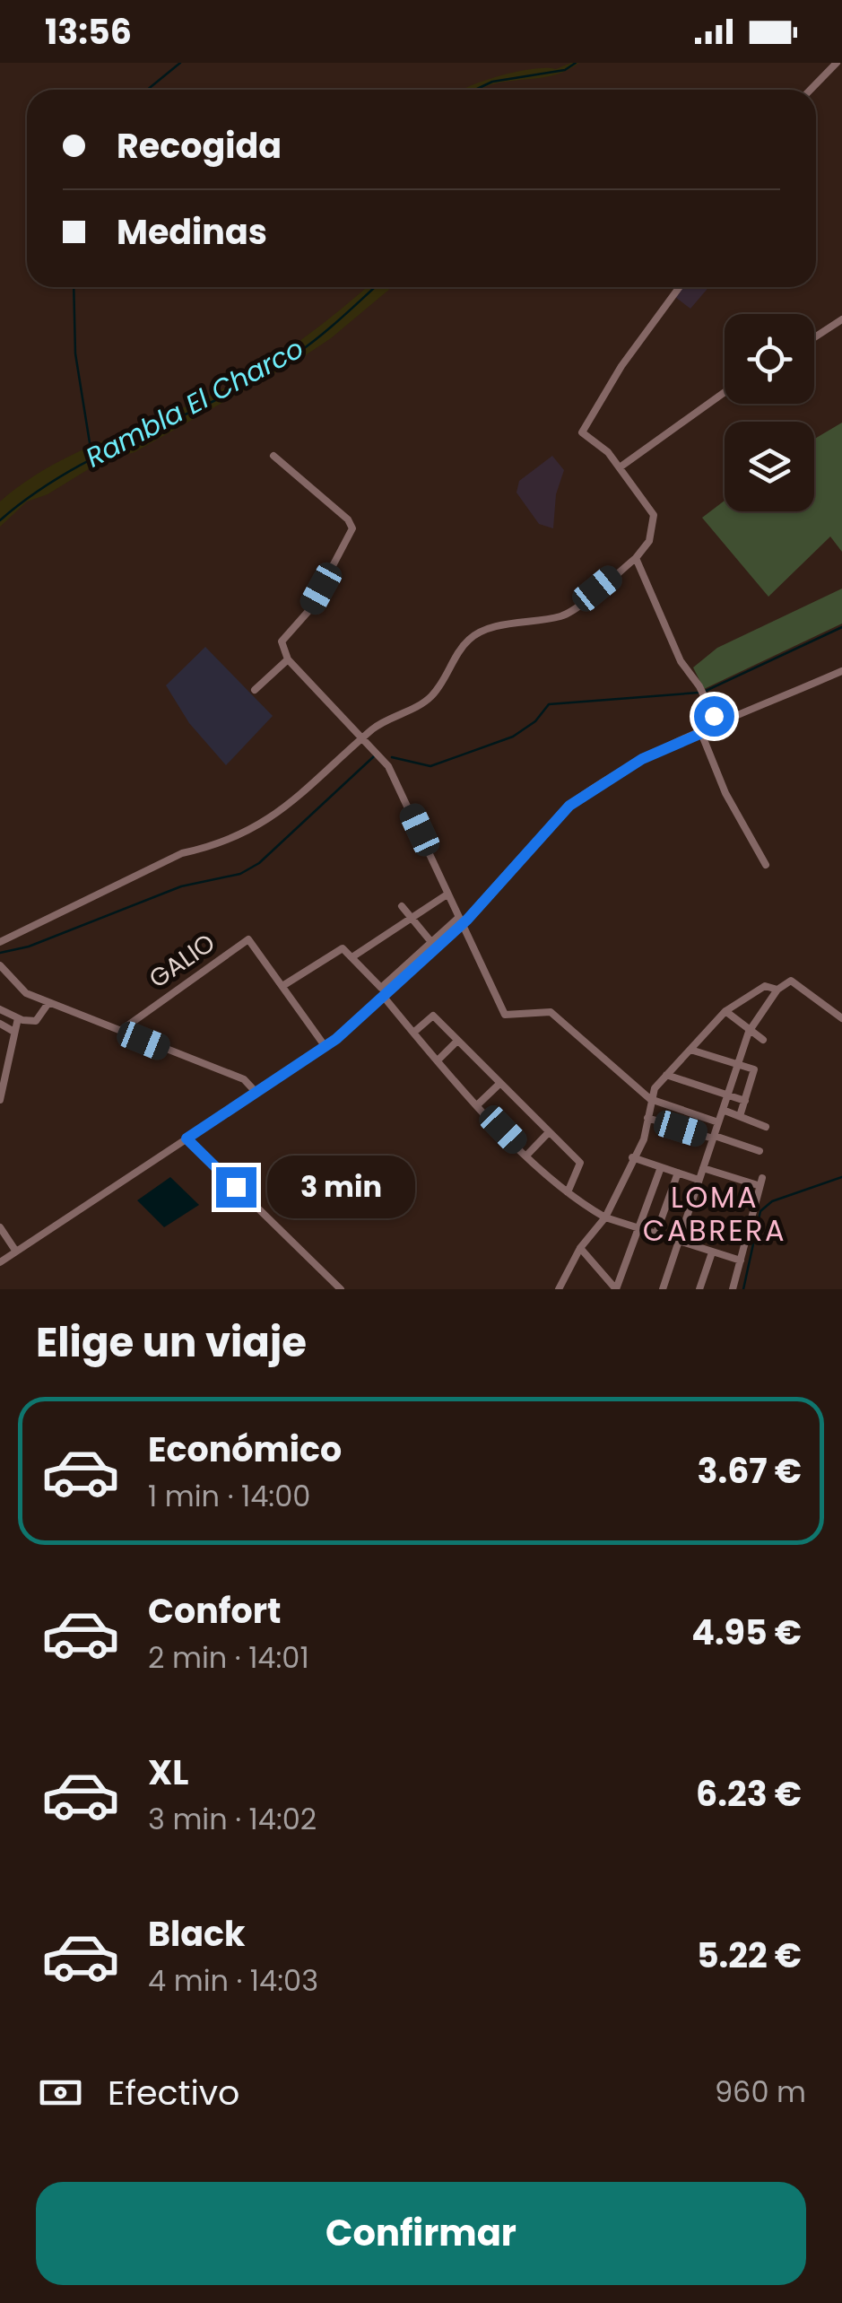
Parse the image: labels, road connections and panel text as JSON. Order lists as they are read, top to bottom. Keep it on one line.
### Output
{"streets":{"street":["GALIO"]},"districts":["LOMA CABRERA"],"water":["Rambla El Charco"],"page":{"status":"13:56","banner":["Recogida","Medinas"],"bubble":"3 min","heading":"Elige un viaje","list":[{"name":"Económico","note":"1 min · 14:00","value":"3.67 €"},{"name":"Confort","note":"2 min · 14:01","value":"4.95 €"},{"name":"XL","note":"3 min · 14:02","value":"6.23 €"},{"name":"Black","note":"4 min · 14:03","value":"5.22 €"}],"pay":["Efectivo","960 m"],"buttons":"Confirmar"}}
